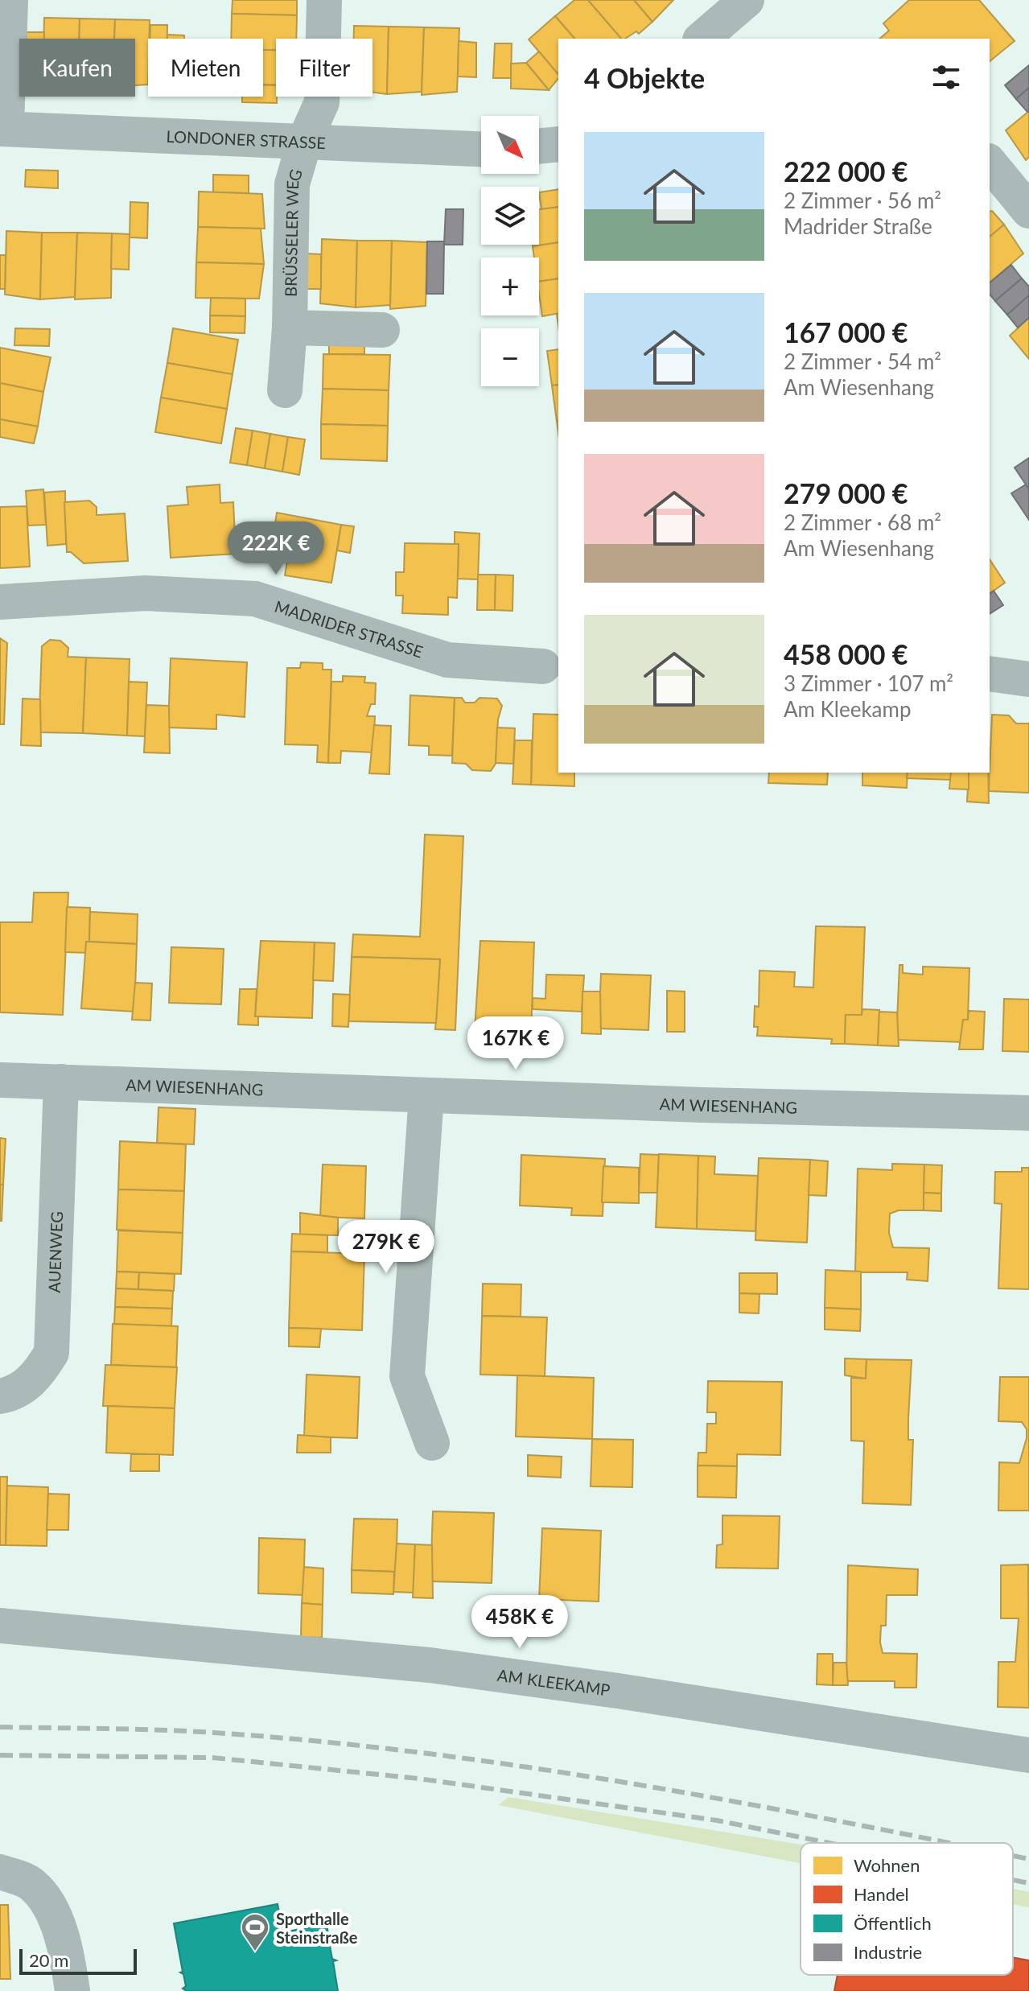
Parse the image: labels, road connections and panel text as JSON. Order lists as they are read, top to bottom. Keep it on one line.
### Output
{"streets":{"street":["LONDONER STRASSE","BRÜSSELER WEG","MADRIDER STRASSE","AM WIESENHANG","AUENWEG","AM KLEEKAMP"]},"crossings":[["LONDONER STRASSE","BRÜSSELER WEG"],["AM WIESENHANG","AUENWEG"]],"places":{"sports":["Sporthalle Steinstraße"]},"legend":["Wohnen","Handel","Öffentlich","Industrie"],"scale_bar":"20 m","north":"bottom right","page":{"chip":["Kaufen","Mieten","Filter"],"heading":"4 Objekte","map_buttons":["+","−"],"list":[{"name":"222 000 €","note":"2 Zimmer · 56 m² · Madrider Straße"},{"name":"167 000 €","note":"2 Zimmer · 54 m² · Am Wiesenhang"},{"name":"279 000 €","note":"2 Zimmer · 68 m² · Am Wiesenhang"},{"name":"458 000 €","note":"3 Zimmer · 107 m² · Am Kleekamp"}],"price":["222K €","167K €","279K €","458K €"],"scale":"20 m"}}
